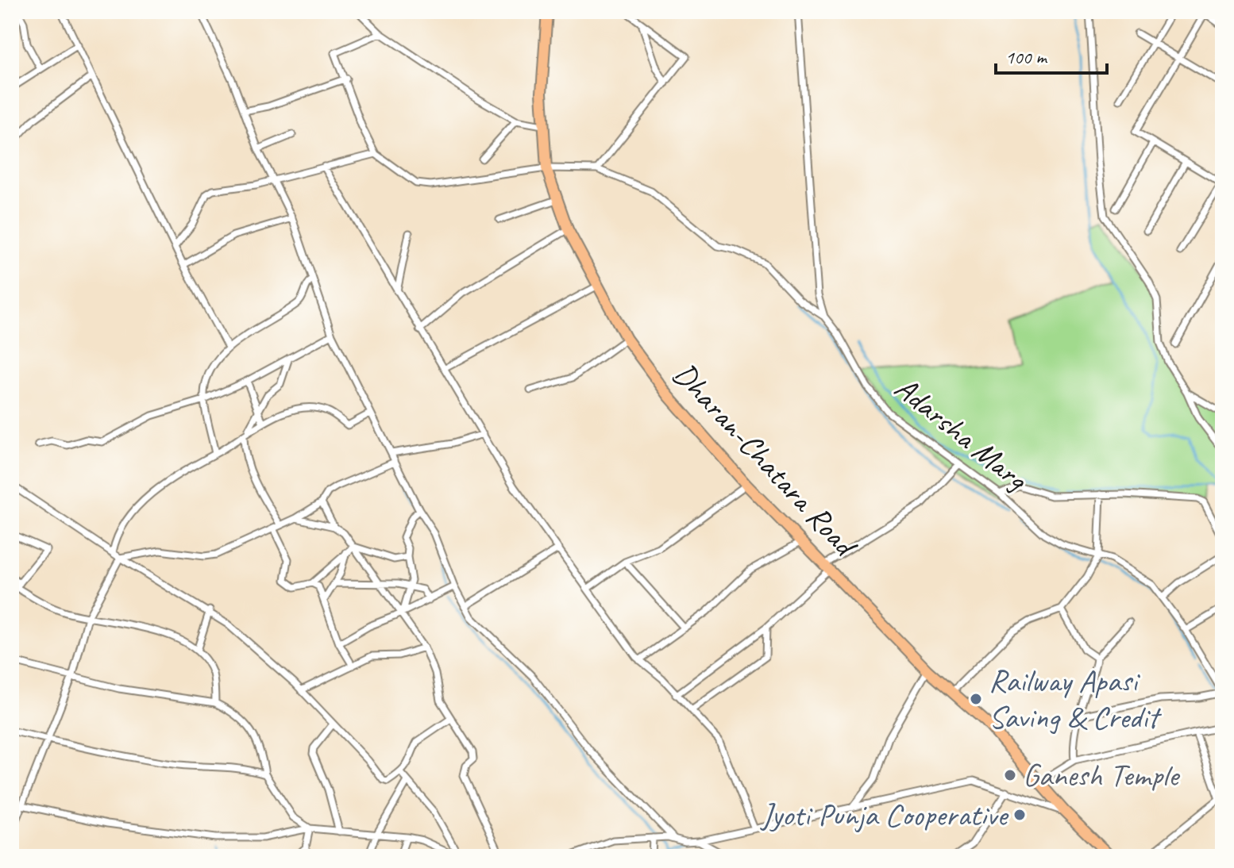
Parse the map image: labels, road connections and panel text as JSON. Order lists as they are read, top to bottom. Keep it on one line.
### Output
{"streets":{"main road":["Dharan-Chatara Road"],"street":["Adarsha Marg"]},"places":["Railway Apasi Saving & Credit","Ganesh Temple","Jyoti Punja Cooperative"],"scale_bar":"100 m"}
